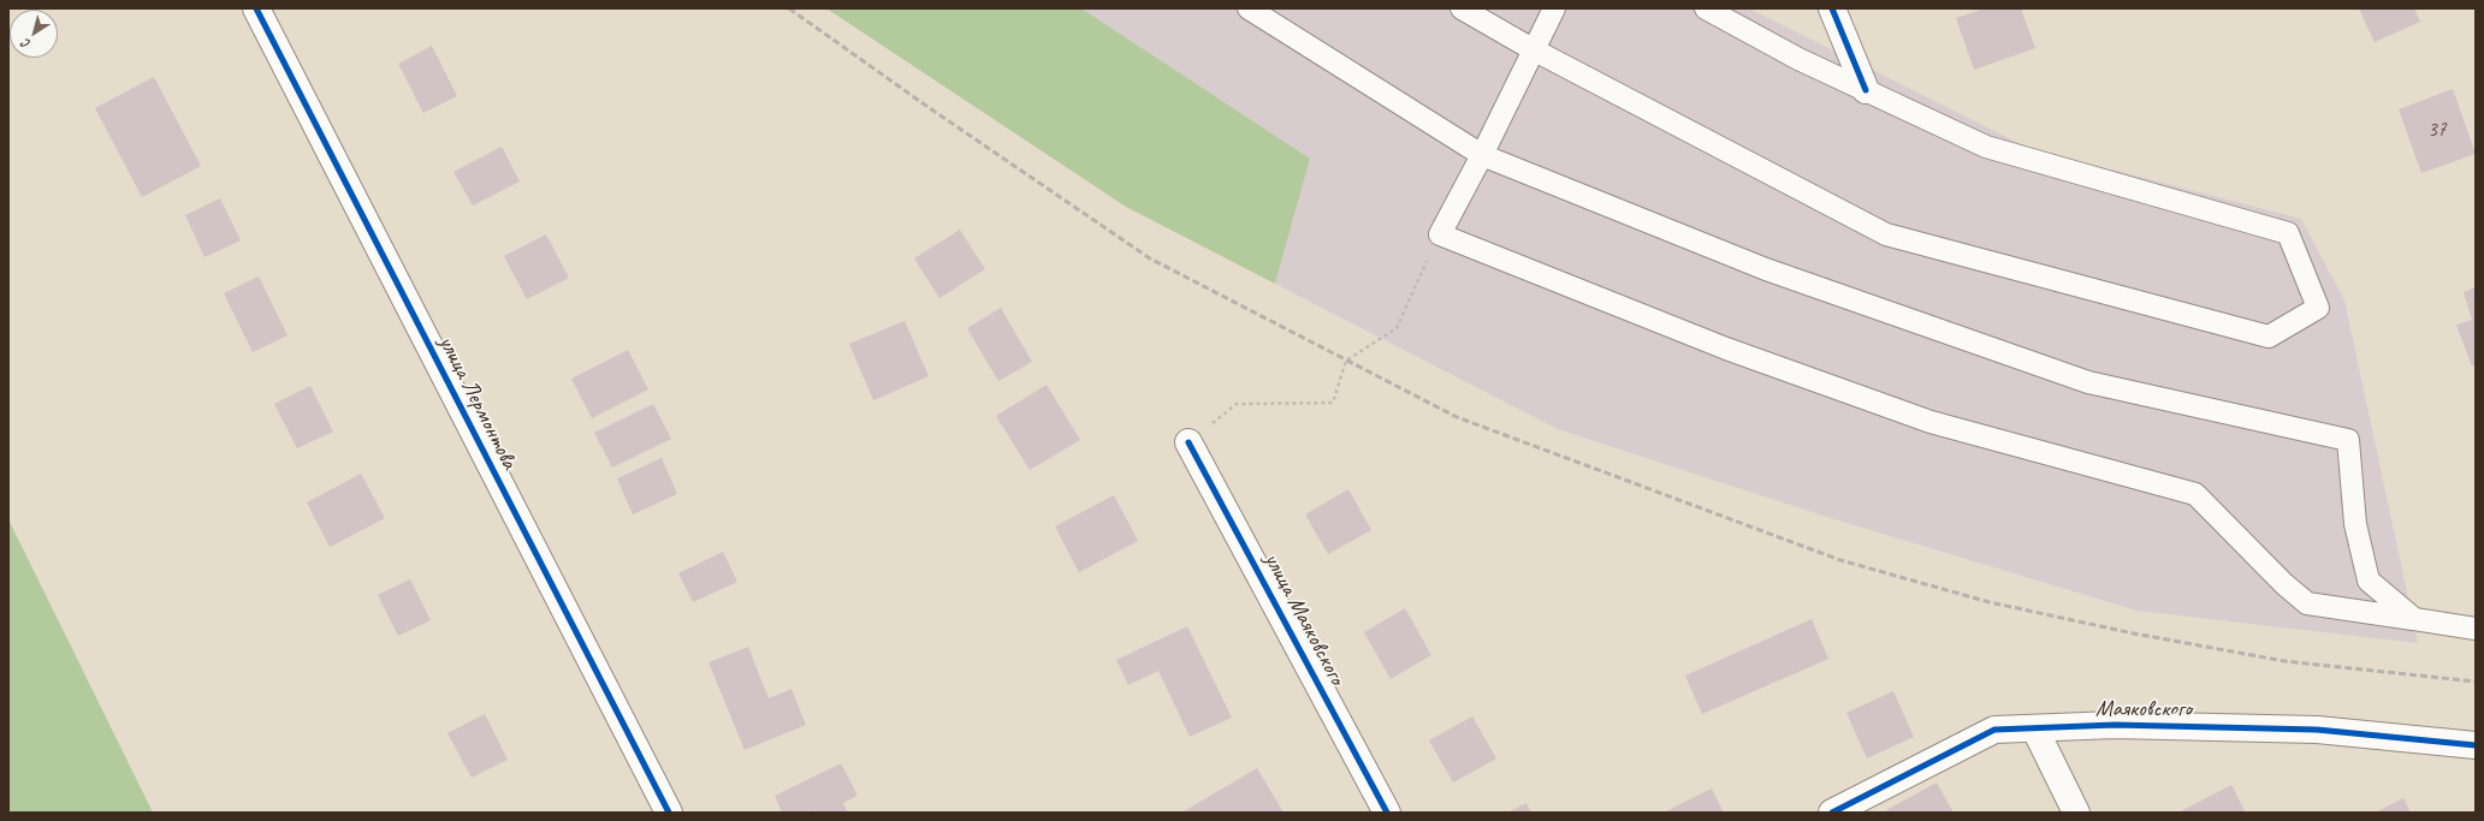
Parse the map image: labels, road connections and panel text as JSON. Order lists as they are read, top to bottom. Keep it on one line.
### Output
{"streets":{"street":["улица Лермонтова","улица Маяковского","Маяковского"]},"house_numbers":["37"],"north":"bottom left"}
